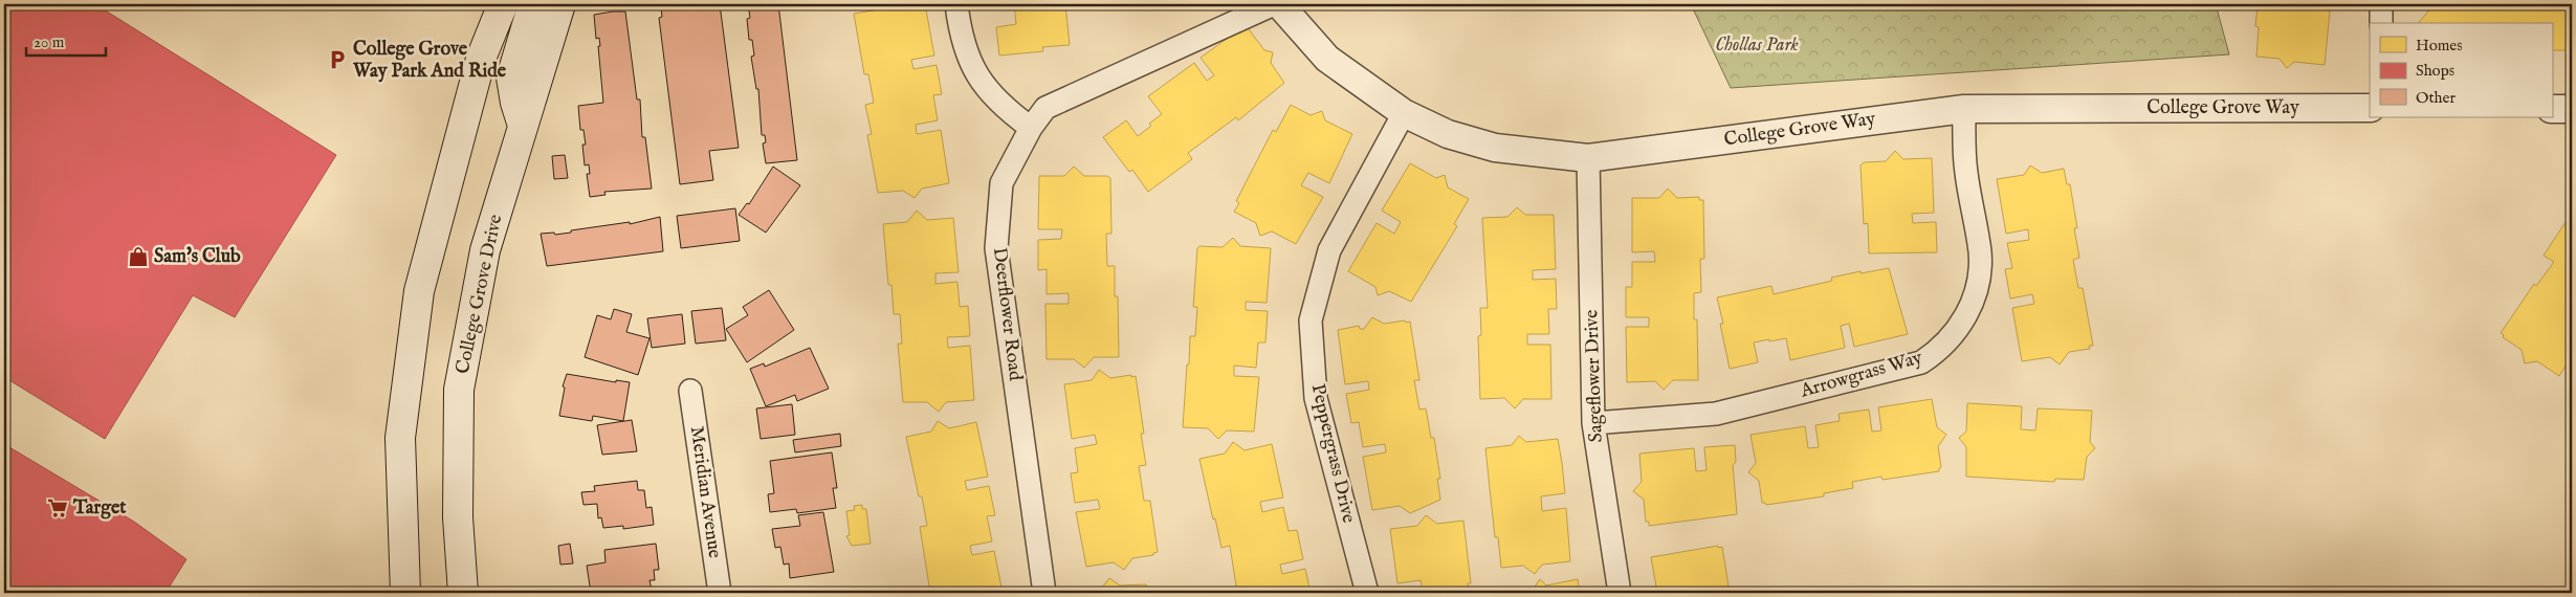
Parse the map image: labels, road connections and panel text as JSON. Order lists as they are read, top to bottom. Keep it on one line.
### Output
{"streets":{"main road":["College Grove Drive"],"street":["College Grove Way","Deerflower Road","Arrowgrass Way","Sageflower Drive","Peppergrass Drive","Meridian Avenue"]},"crossings":[["College Grove Way","Arrowgrass Way"],["College Grove Way","Sageflower Drive"],["College Grove Way","Peppergrass Drive"],["Arrowgrass Way","Sageflower Drive"]],"parks":["Chollas Park"],"places":{"parking":["College Grove Way Park And Ride"],"shop":["Sam's Club"],"supermarket":["Target"]},"legend":["Homes","Shops","Other"],"scale_bar":"20 m"}
